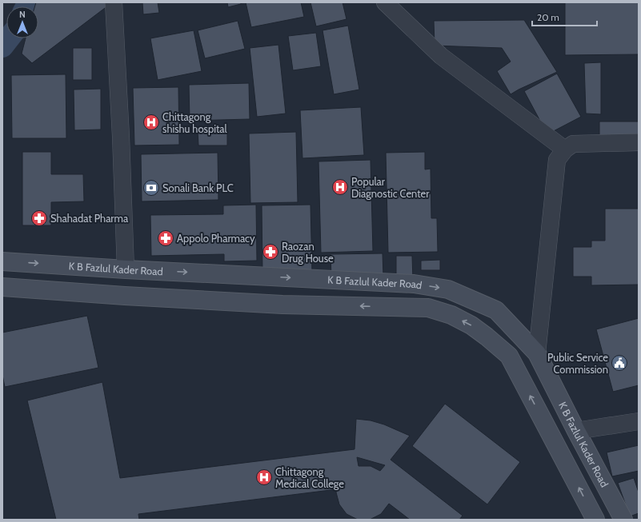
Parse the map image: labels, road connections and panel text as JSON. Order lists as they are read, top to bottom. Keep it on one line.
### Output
{"streets":{"main road":["K B Fazlul Kader Road"]},"one_way":["K B Fazlul Kader Road"],"places":{"hospital":["Chittagong shishu hospital","Popular Diagnostic Center","Chittagong Medical College"],"bank":["Sonali Bank PLC"],"pharmacy":["Shahadat Pharma","Appolo Pharmacy","Raozan Drug House"],"public building":["Public Service Commission"]},"scale_bar":"20 m","north":"top"}
